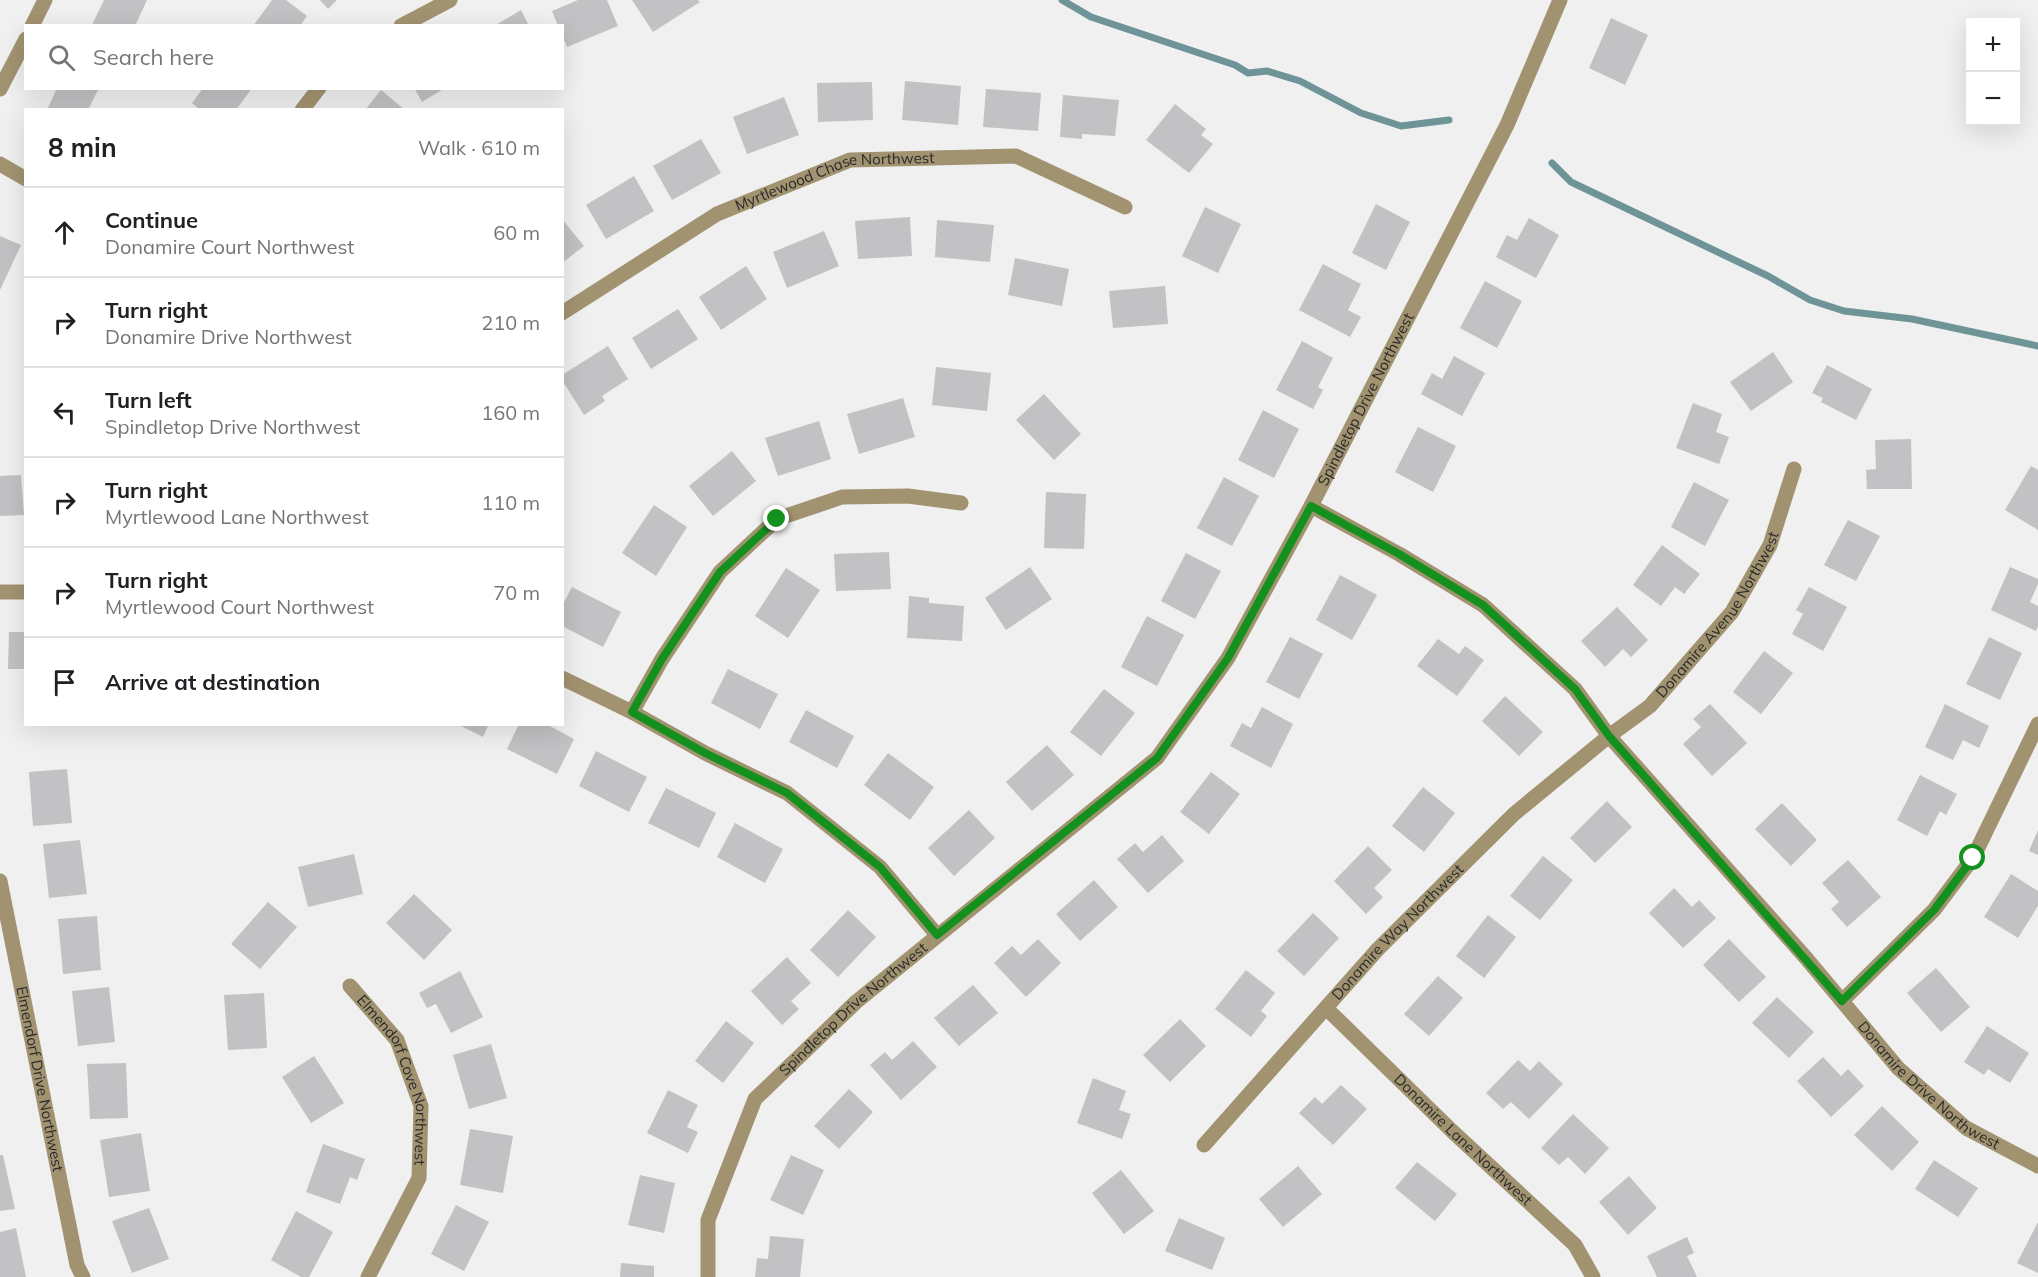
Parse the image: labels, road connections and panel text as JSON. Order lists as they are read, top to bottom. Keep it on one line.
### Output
{"streets":{"street":["Myrtlewood Chase Northwest","Spindletop Drive Northwest","Donamire Avenue Northwest","Donamire Way Northwest","Elmendorf Drive Northwest","Elmendorf Cove Northwest","Donamire Drive Northwest","Donamire Lane Northwest"]},"crossings":[["Spindletop Drive Northwest","Donamire Drive Northwest"],["Donamire Avenue Northwest","Donamire Way Northwest"],["Donamire Avenue Northwest","Donamire Drive Northwest"],["Donamire Way Northwest","Donamire Drive Northwest"],["Donamire Way Northwest","Donamire Lane Northwest"]],"page":{"map_buttons":["+","−"],"search":"Search here","heading":["8 min","Walk · 610 m"],"list":[["Continue","Donamire Court Northwest","60 m"],["Turn right","Donamire Drive Northwest","210 m"],["Turn left","Spindletop Drive Northwest","160 m"],["Turn right","Myrtlewood Lane Northwest","110 m"],["Turn right","Myrtlewood Court Northwest","70 m"],"Arrive at destination"]}}
